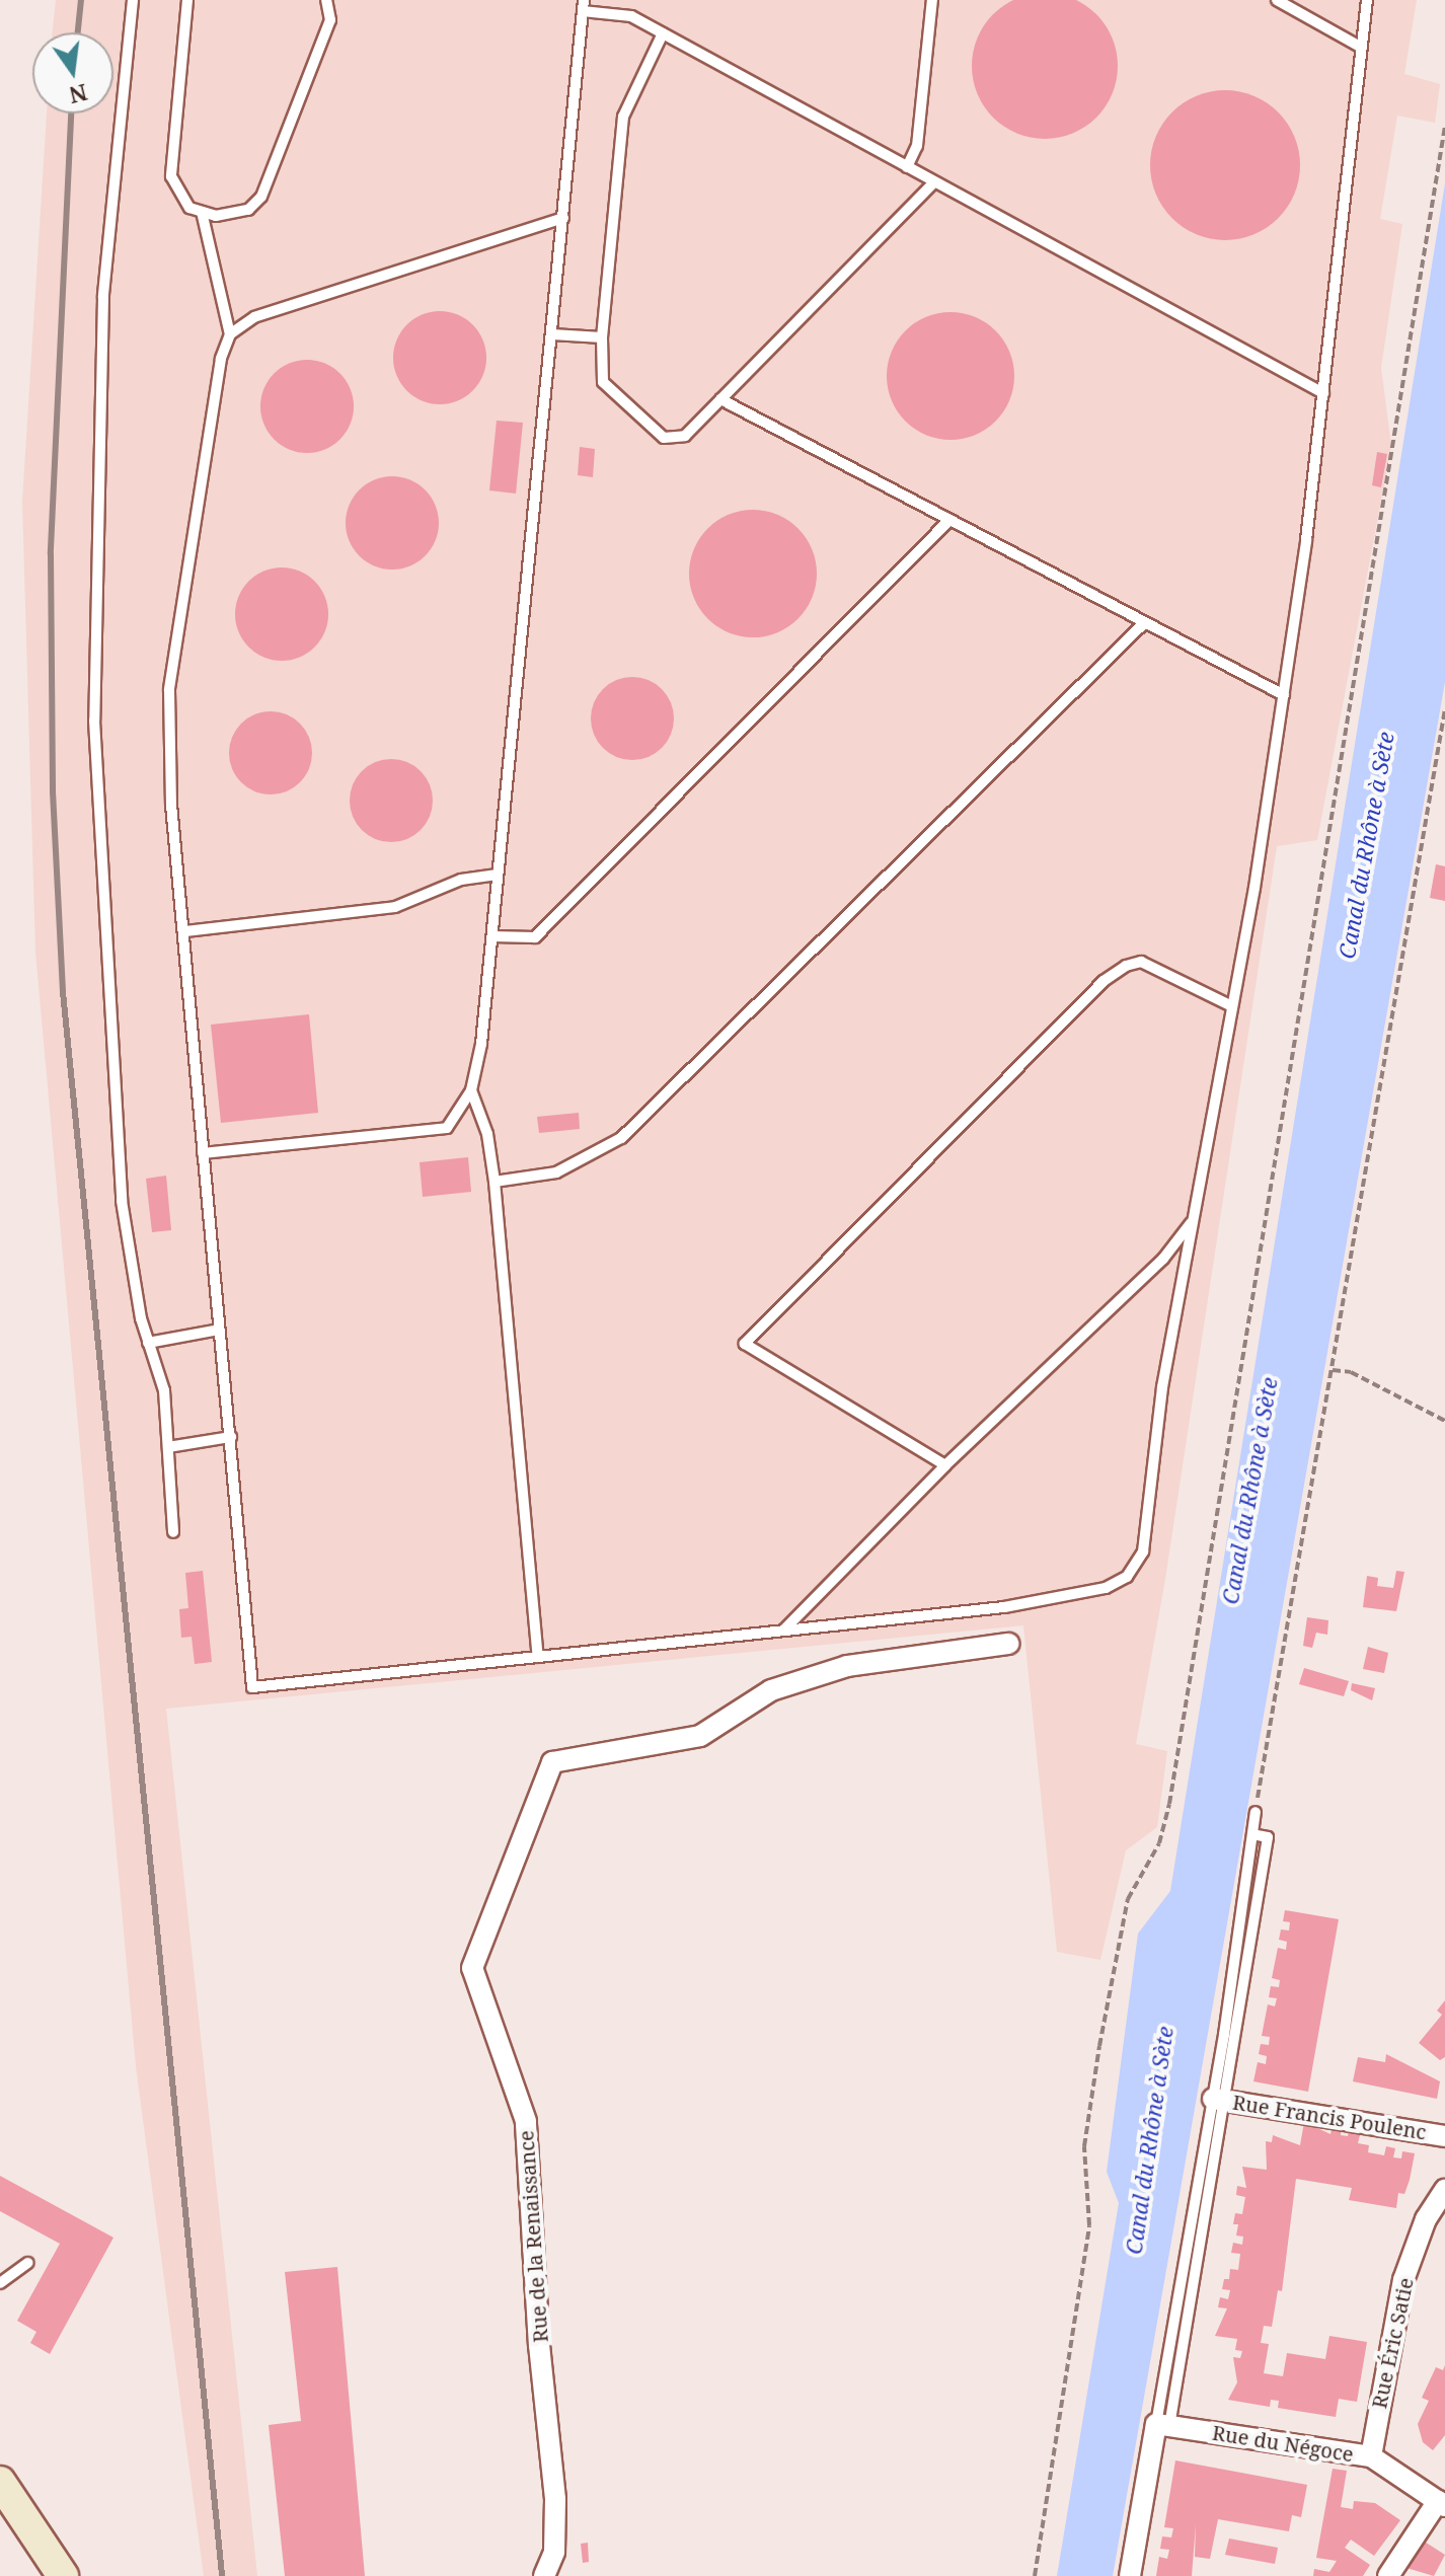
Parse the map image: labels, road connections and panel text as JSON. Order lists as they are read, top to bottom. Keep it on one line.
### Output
{"streets":{"street":["Rue Francis Poulenc","Rue de la Renaissance","Rue Éric Satie","Rue du Négoce"]},"crossings":[["Rue Éric Satie","Rue du Négoce"]],"water":["Canal du Rhône à Sète"],"north":"bottom"}
